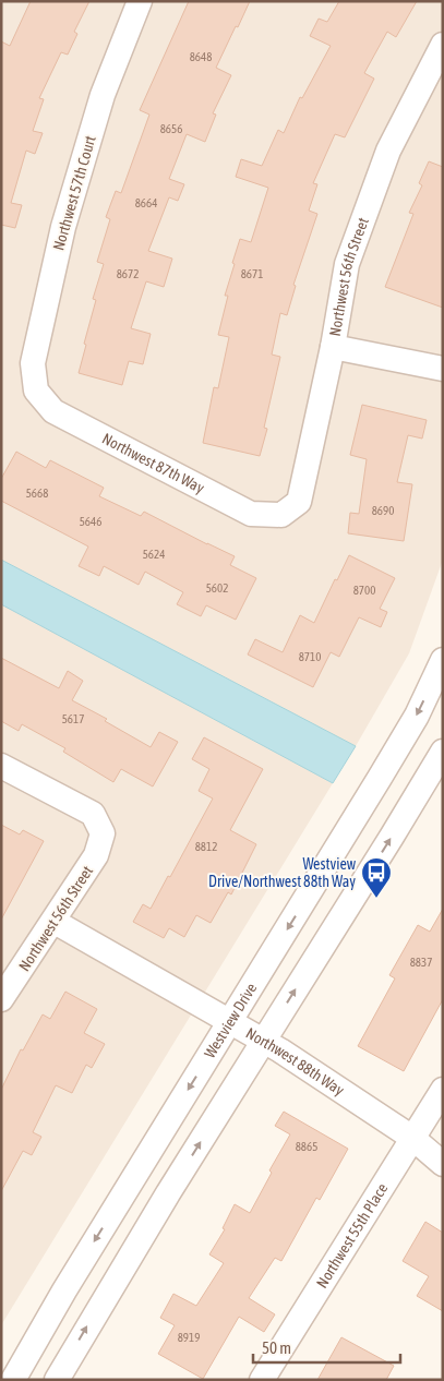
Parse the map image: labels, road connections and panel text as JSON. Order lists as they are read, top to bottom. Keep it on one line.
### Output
{"streets":{"street":["Northwest 57th Court","Northwest 56th Street","Northwest 87th Way","Westview Drive","Northwest 88th Way","Northwest 55th Place"]},"crossings":[["Northwest 57th Court","Northwest 87th Way"],["Northwest 56th Street","Northwest 87th Way"],["Northwest 56th Street","Northwest 88th Way"],["Westview Drive","Northwest 88th Way"],["Northwest 88th Way","Northwest 55th Place"]],"places":{"bus stop":["Westview Drive/Northwest 88th Way"]},"house_numbers":["8648","8656","8664","8672","8671","5668","8690","5646","5624","5602","8700","8710","5617","8812","8837","8865","8919"],"scale_bar":"50 m"}
